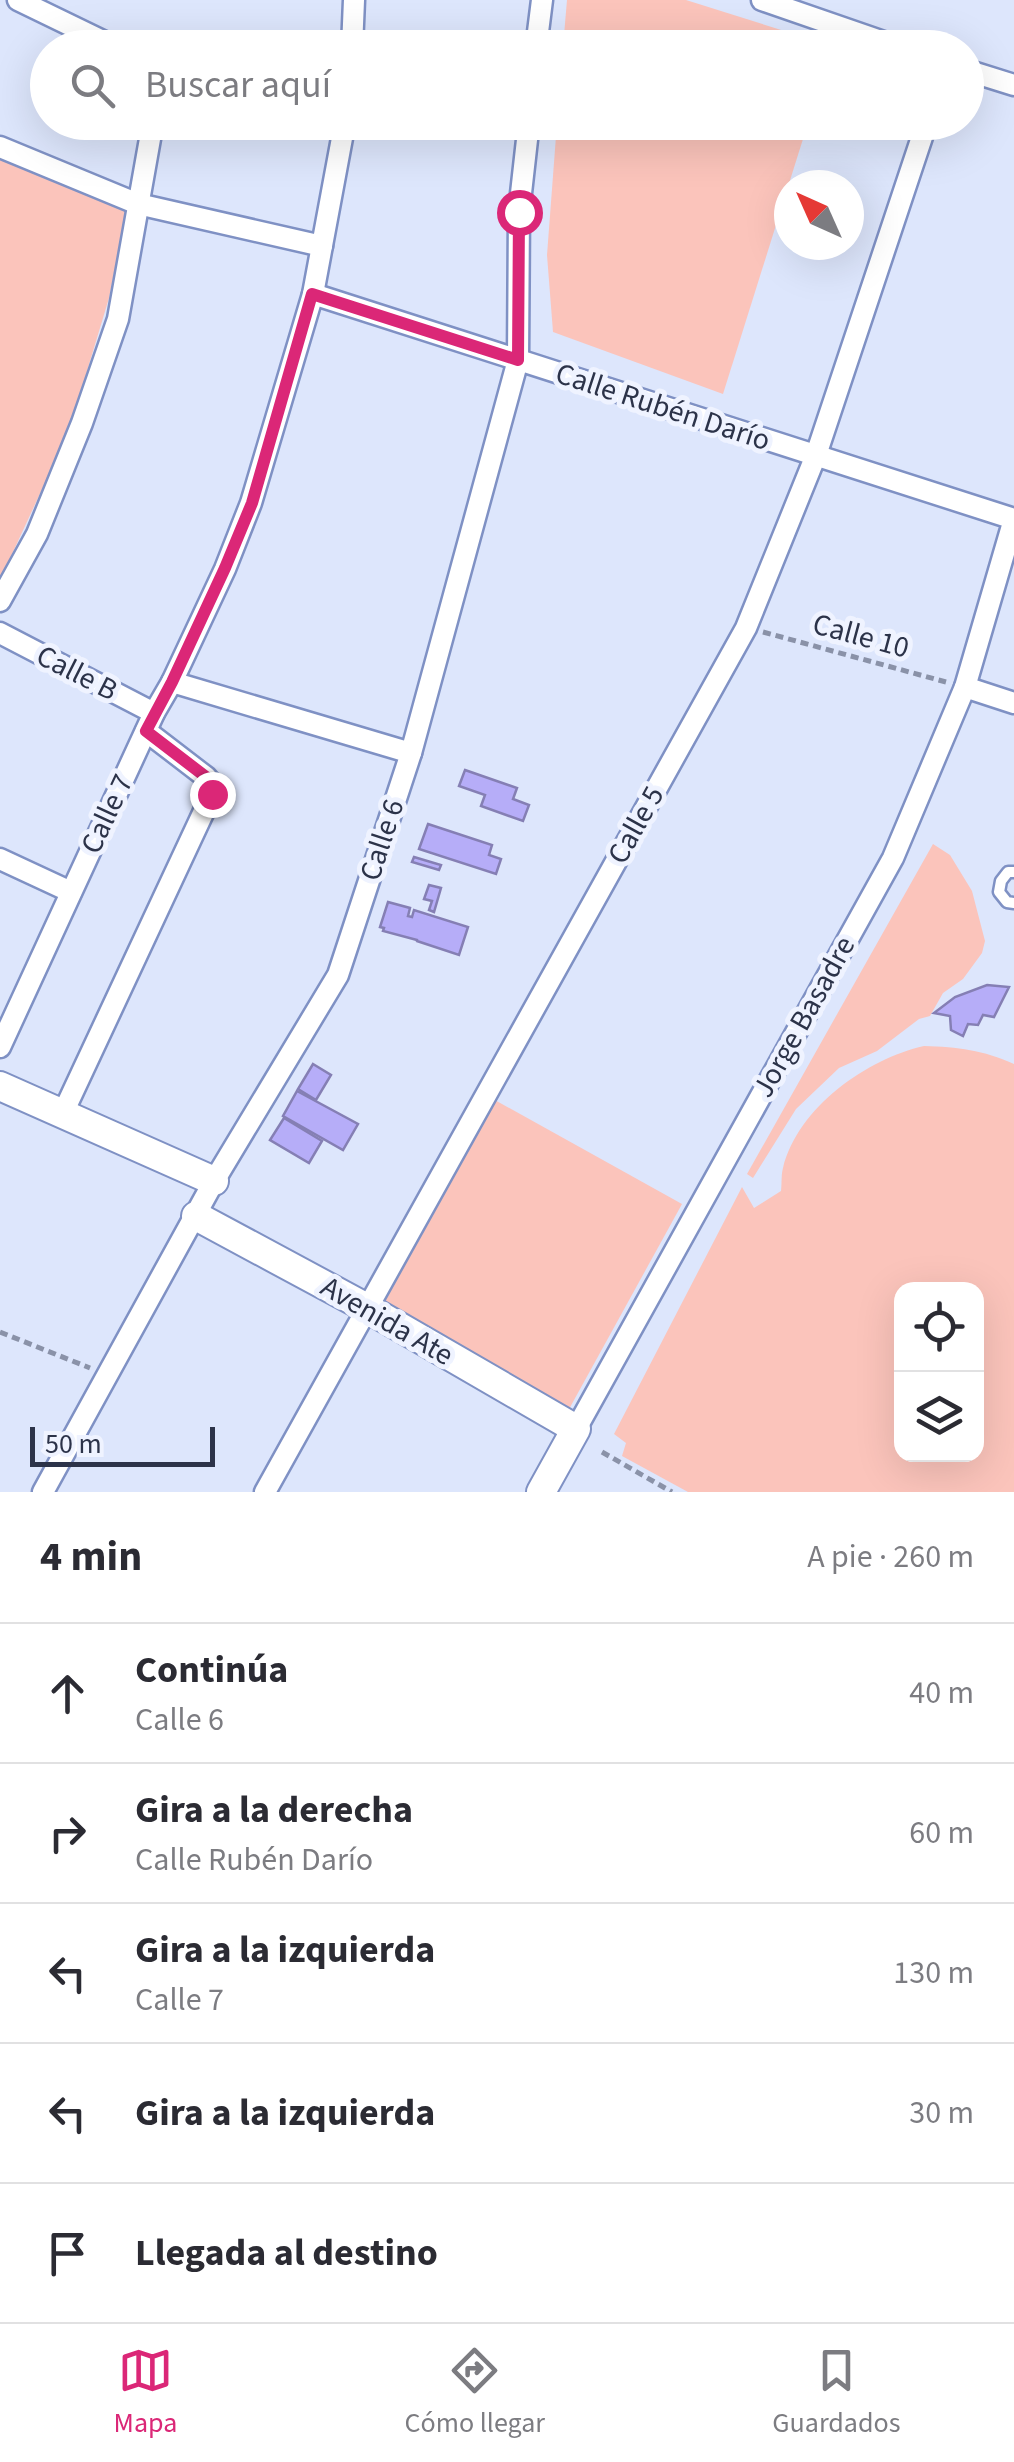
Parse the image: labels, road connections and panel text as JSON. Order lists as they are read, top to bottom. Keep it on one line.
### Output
{"streets":{"street":["Calle Rubén Darío","Calle B","Calle 7","Calle 5","Calle 6","Jorge Basadre","Avenida Ate"],"path":["Calle 10"]},"crossings":[["Calle Rubén Darío","Calle 7"],["Calle Rubén Darío","Calle 5"],["Calle Rubén Darío","Calle 6"],["Calle Rubén Darío","Jorge Basadre"],["Calle 10","Calle 5"],["Calle 10","Jorge Basadre"],["Calle B","Calle 7"],["Calle 5","Avenida Ate"],["Calle 6","Avenida Ate"],["Jorge Basadre","Avenida Ate"]],"scale_bar":"50 m","north":"top left","page":{"search":"Buscar aquí","scale":"50 m","heading":["4 min","A pie · 260 m"],"list":[["Continúa","Calle 6","40 m"],["Gira a la derecha","Calle Rubén Darío","60 m"],["Gira a la izquierda","Calle 7","130 m"],["Gira a la izquierda","30 m"],"Llegada al destino"],"nav":["Mapa","Cómo llegar","Guardados"]}}
